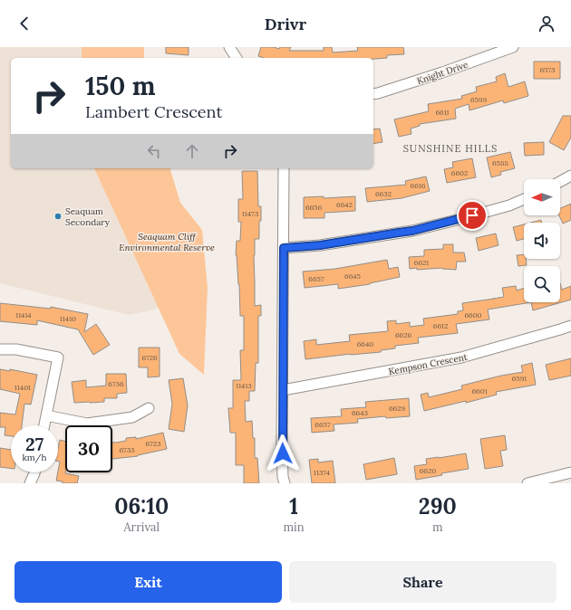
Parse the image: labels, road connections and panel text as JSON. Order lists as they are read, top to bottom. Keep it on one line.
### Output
{"streets":{"street":["Knight Drive","Kempson Crescent"]},"districts":["SUNSHINE HILLS"],"parks":["Seaquam Cliff Environmental Reserve"],"places":["Seaquam Secondary"],"house_numbers":["6573","6599","6611","6588","6602","6616","6632","6642","6656","11473","6621","6645","6657","11414","6600","11410","6612","6626","6640","6726","6591","6736","11413","11401","6601","6629","6643","6657","6723","6733","6620","11374"],"north":"left","page":{"header":"Drivr","turn":["150 m","Lambert Crescent"],"speed":"27 km/h","limit":"30","eta":["06:10","Arrival","1","min","290","m"],"buttons":["Exit","Share"]}}
